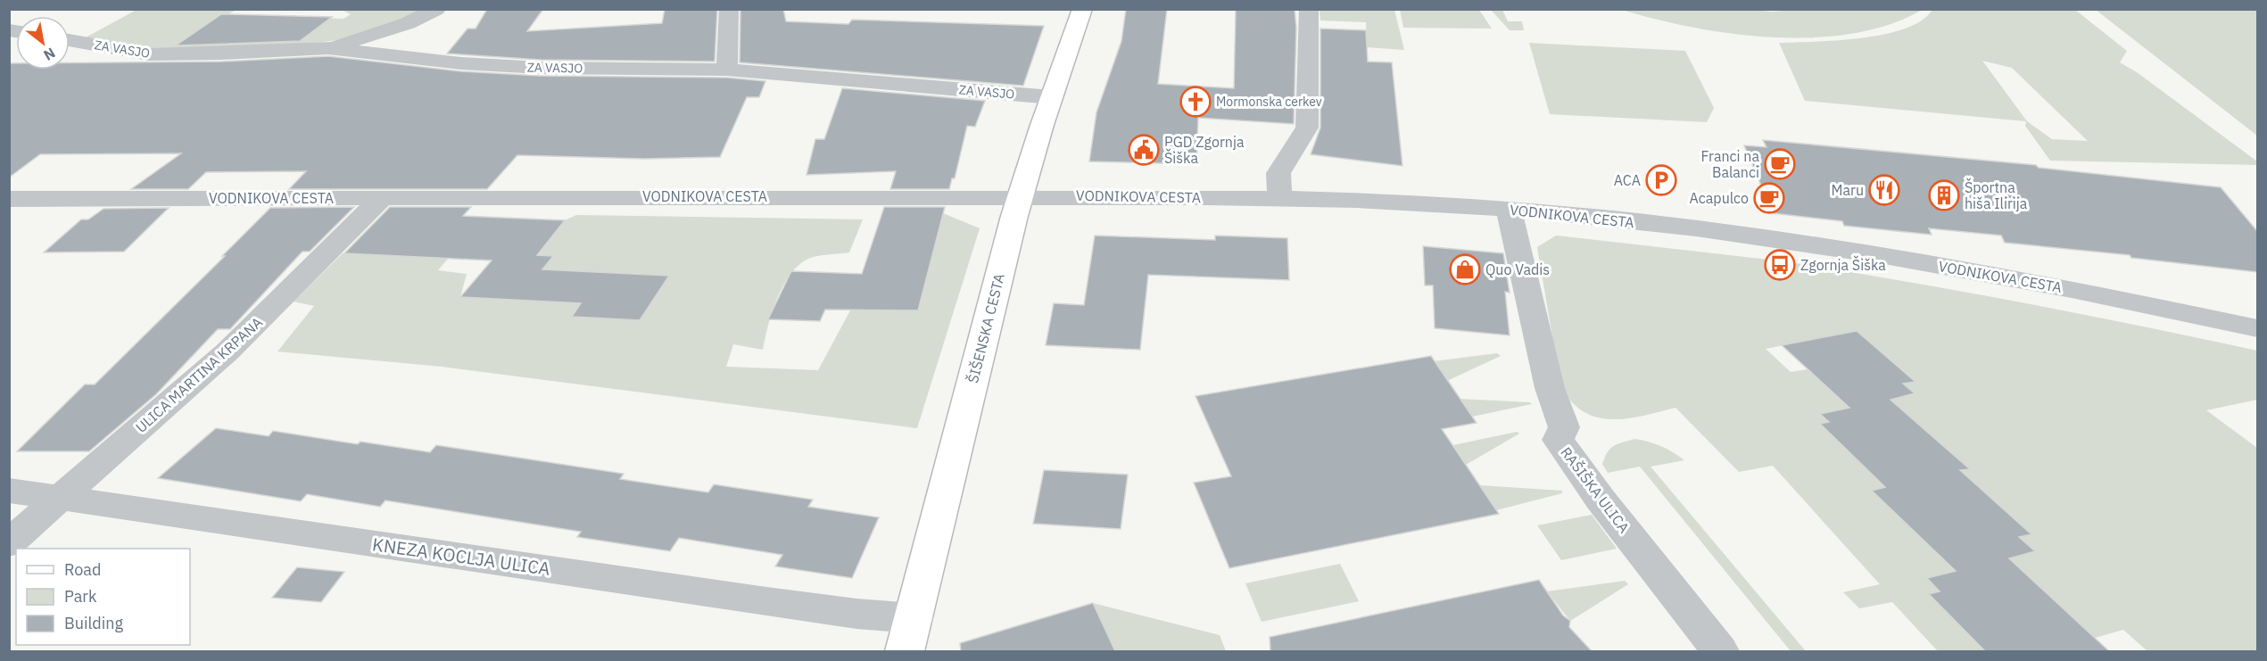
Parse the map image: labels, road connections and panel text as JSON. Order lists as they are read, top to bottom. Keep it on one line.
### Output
{"streets":{"main road":["ŠIŠENSKA CESTA"],"street":["ZA VASJO","VODNIKOVA CESTA","ULICA MARTINA KRPANA","RAŠIŠKA ULICA","KNEZA KOCLJA ULICA"]},"crossings":[["ZA VASJO","ŠIŠENSKA CESTA"],["VODNIKOVA CESTA","ŠIŠENSKA CESTA"],["VODNIKOVA CESTA","ULICA MARTINA KRPANA"],["VODNIKOVA CESTA","RAŠIŠKA ULICA"],["ŠIŠENSKA CESTA","KNEZA KOCLJA ULICA"],["ULICA MARTINA KRPANA","KNEZA KOCLJA ULICA"]],"places":{"church":["Mormonska cerkev"],"public building":["PGD Zgornja Šiška"],"cafe":["Franci na Balanci","Acapulco"],"parking":["ACA"],"restaurant":["Maru"],"building":["Športna hiša Ilirija"],"bus stop":["Zgornja Šiška"],"shop":["Quo Vadis"]},"legend":["Road","Park","Building"],"north":"bottom right"}
